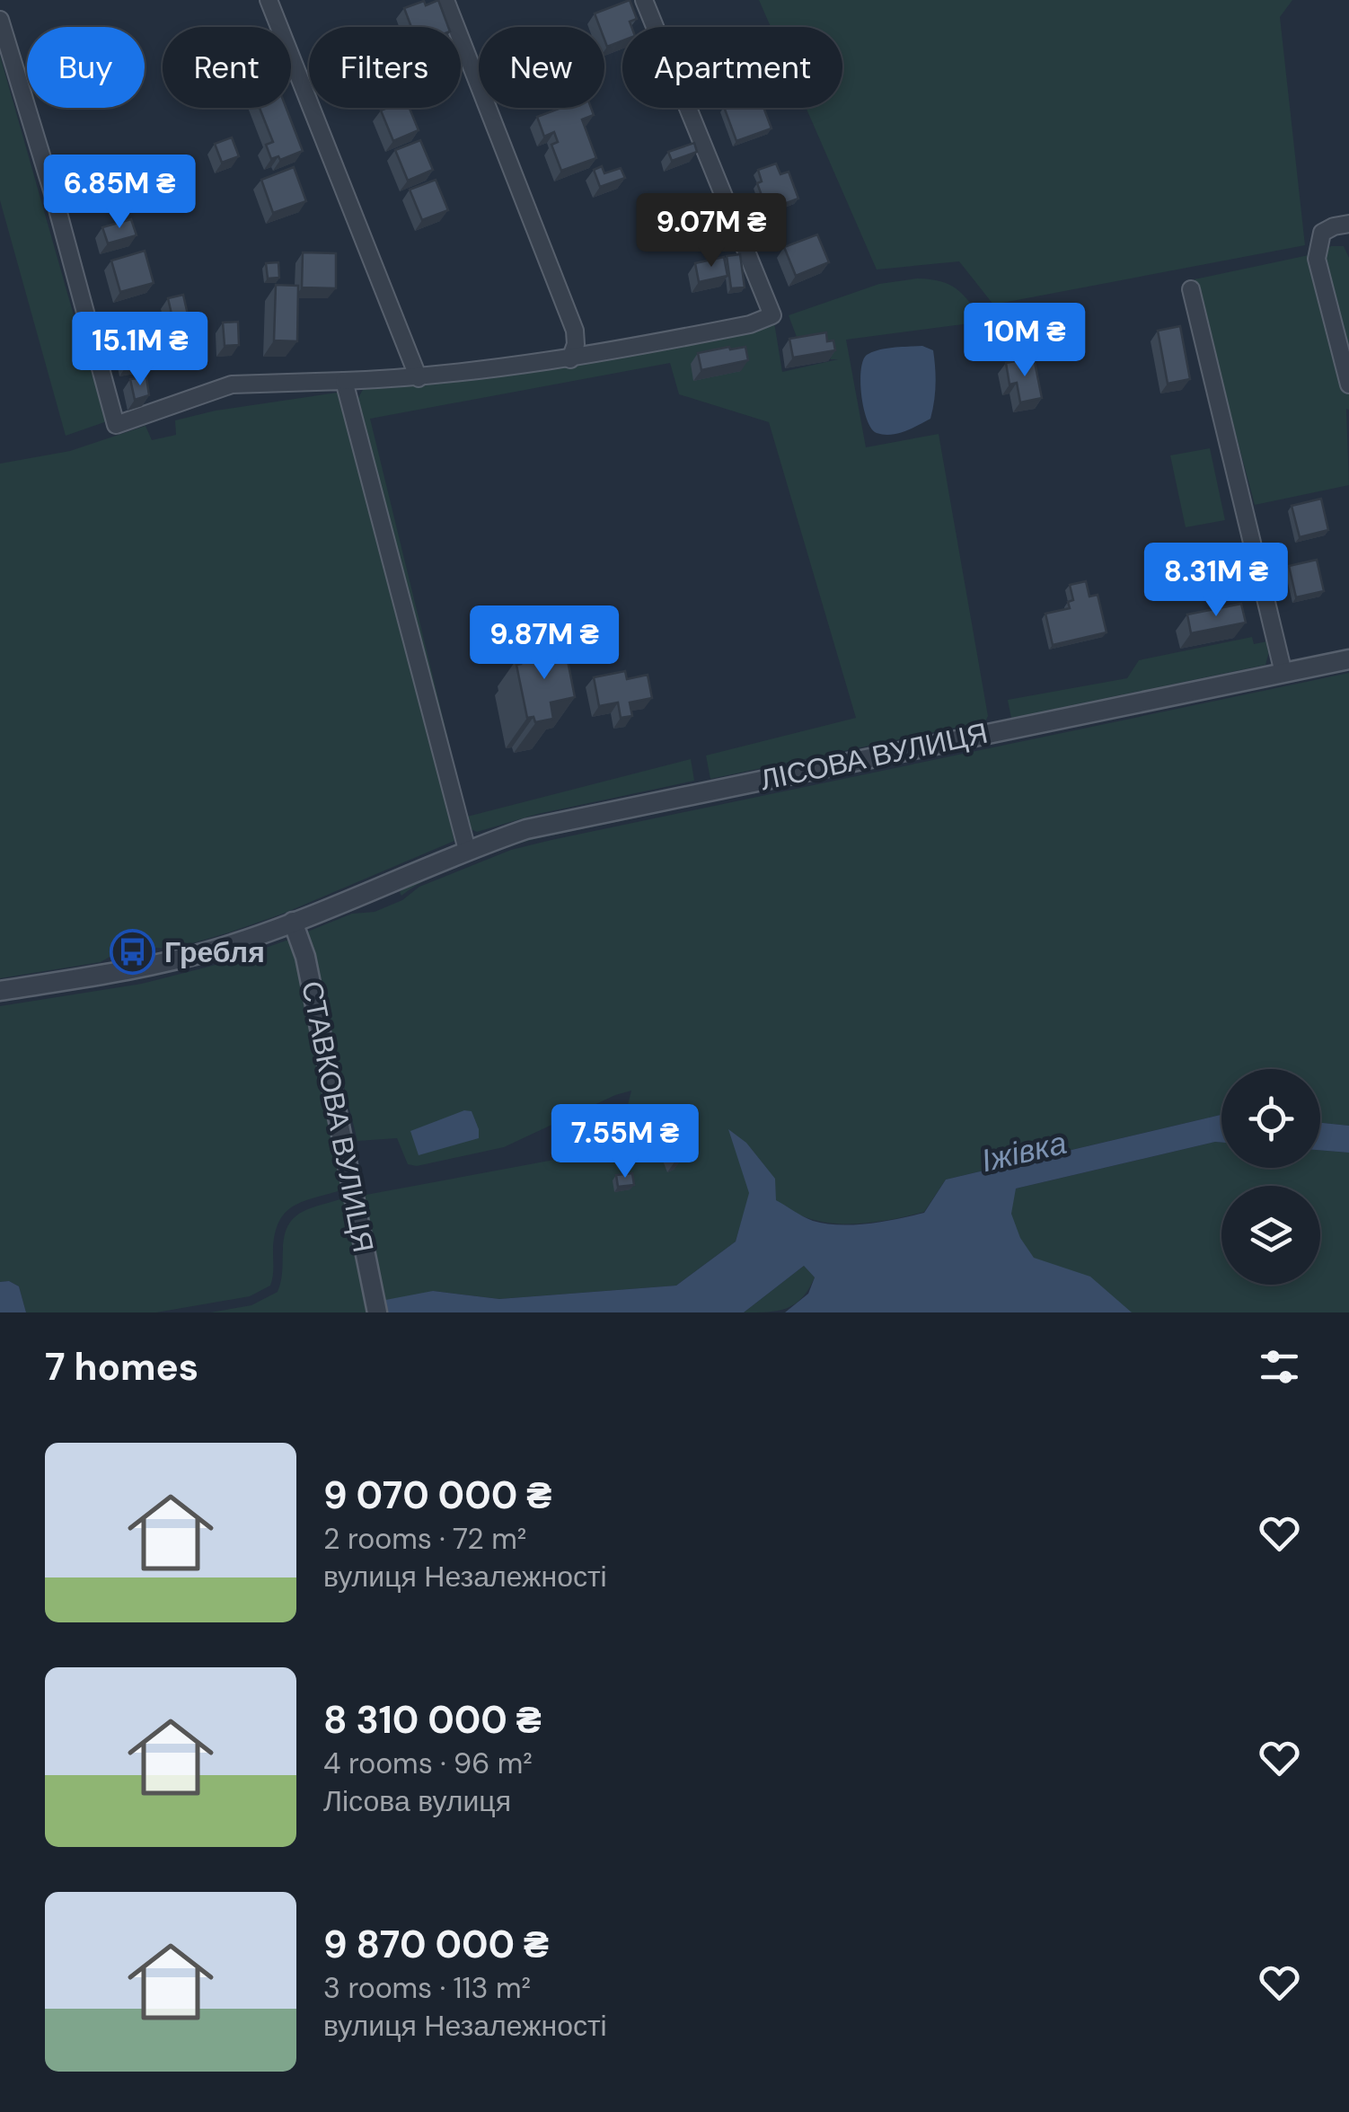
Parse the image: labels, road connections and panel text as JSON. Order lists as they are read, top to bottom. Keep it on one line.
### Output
{"streets":{"street":["ЛІСОВА ВУЛИЦЯ","СТАВКОВА ВУЛИЦЯ"]},"crossings":[["ЛІСОВА ВУЛИЦЯ","СТАВКОВА ВУЛИЦЯ"]],"water":["Іжівка"],"places":{"bus stop":["Гребля"]},"page":{"chip":["Buy","Rent","Filters","New","Apartment"],"price":["6.85M ₴","9.07M ₴","10M ₴","15.1M ₴","8.31M ₴","9.87M ₴","7.55M ₴"],"heading":"7 homes","list":[{"name":"9 070 000 ₴","note":"2 rooms · 72 m² · вулиця Незалежності"},{"name":"8 310 000 ₴","note":"4 rooms · 96 m² · Лісова вулиця"},{"name":"9 870 000 ₴","note":"3 rooms · 113 m² · вулиця Незалежності"}]}}
